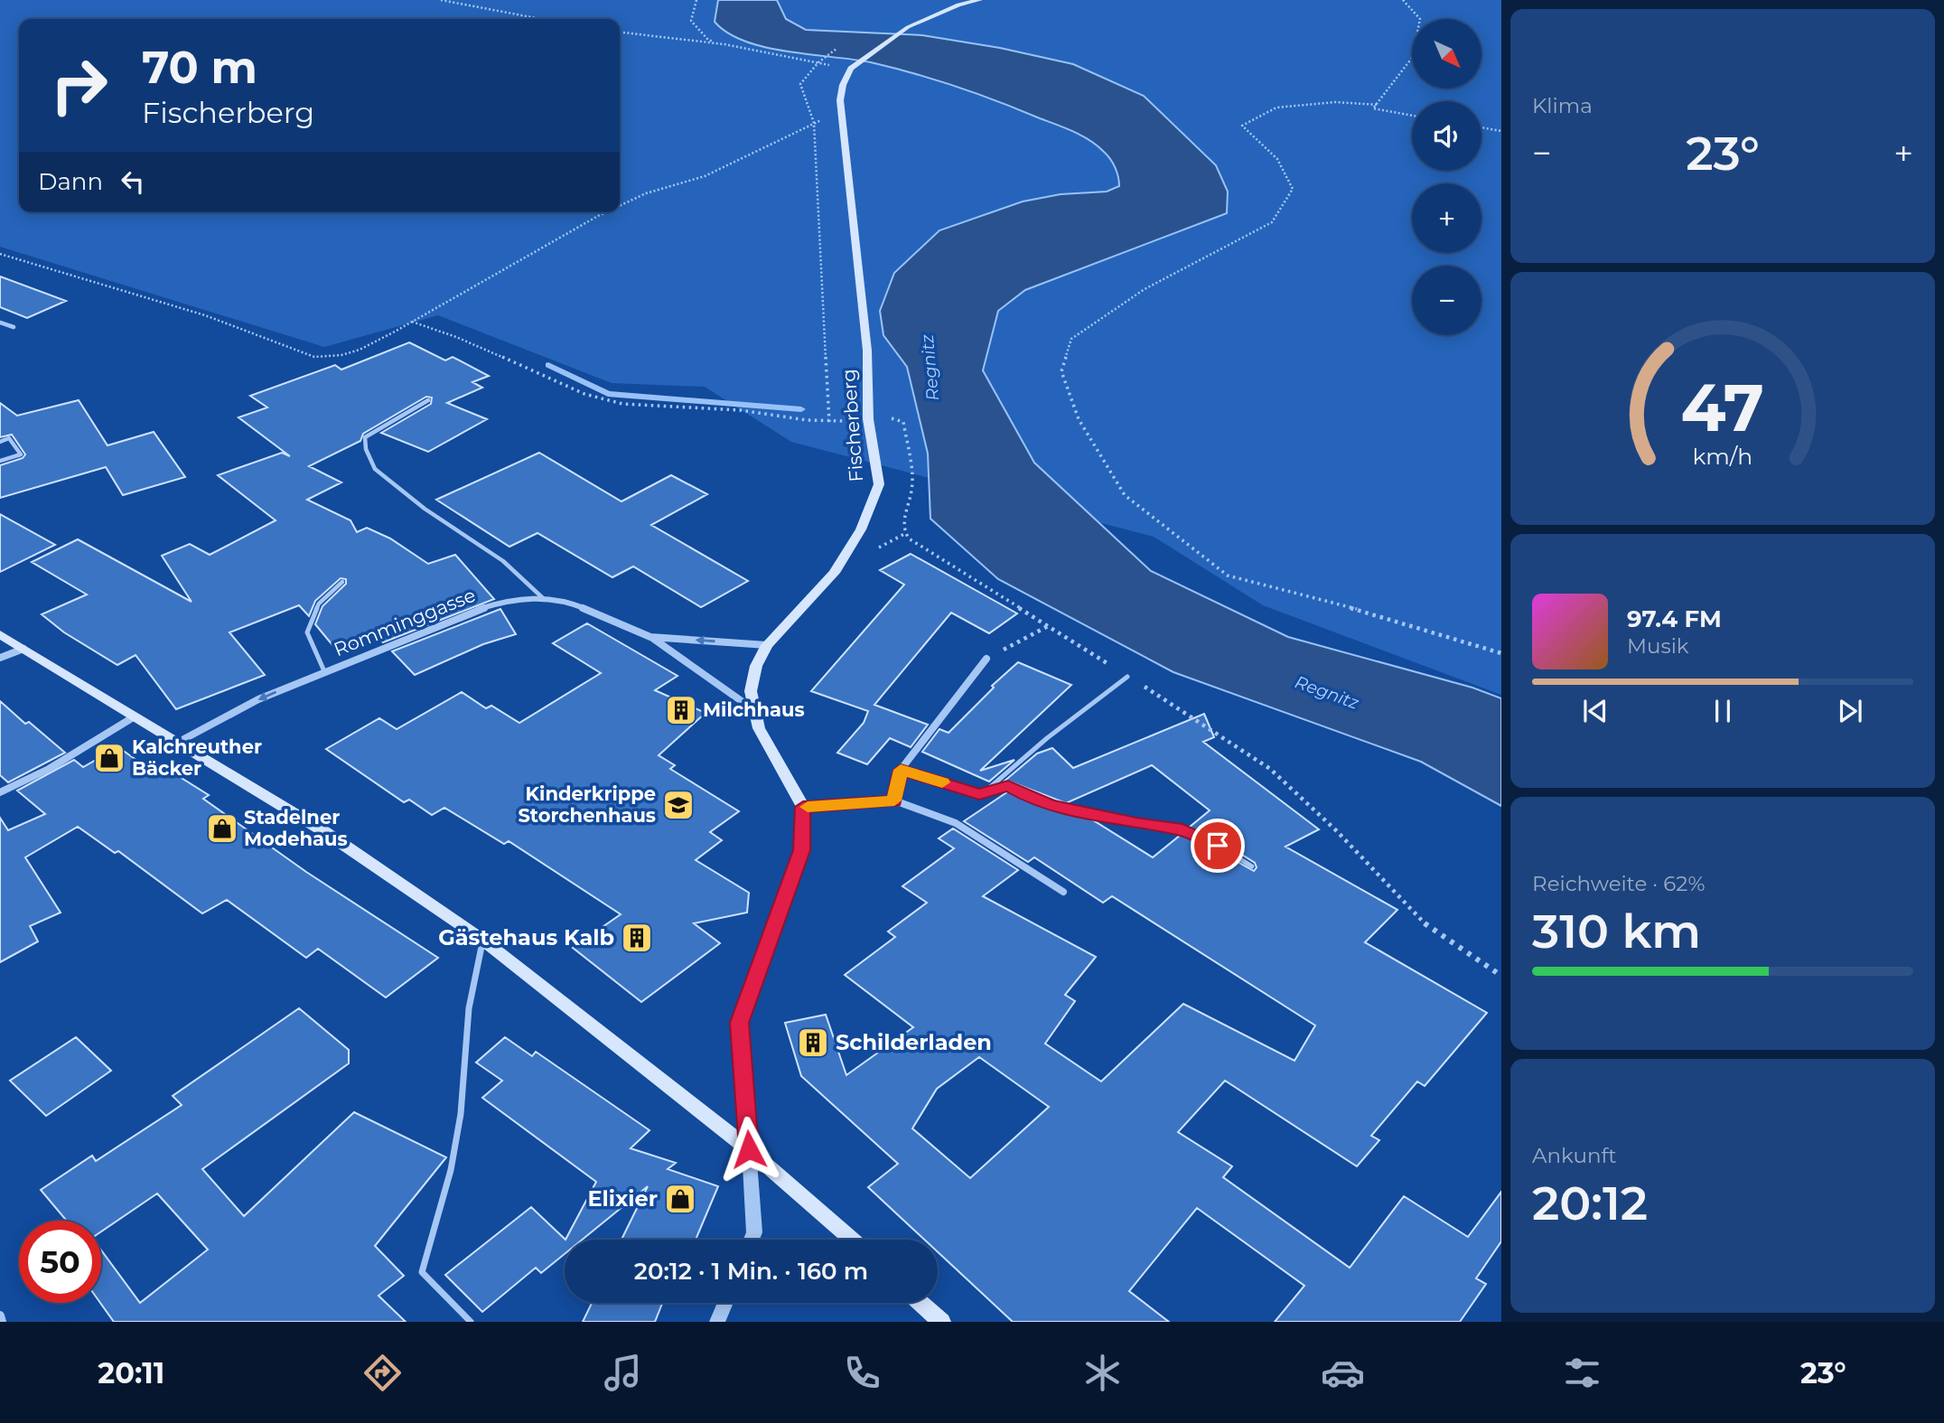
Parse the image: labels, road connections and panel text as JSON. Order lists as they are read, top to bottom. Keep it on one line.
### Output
{"streets":{"main road":["Fischerberg"],"street":["Romminggasse"]},"crossings":[["Fischerberg","Romminggasse"]],"one_way":["Romminggasse"],"water":["Regnitz"],"places":{"building":["Milchhaus","Gästehaus Kalb","Schilderladen"],"shop":["Kalchreuther Bäcker","Stadelner Modehaus","Elixier"],"school or university":["Kinderkrippe Storchenhaus"]},"north":"bottom right","page":{"tile":["Klima",["Reichweite · 62%","310 km"],["Ankunft","20:12"]],"map_buttons":["+","−"],"turn":["70 m","Fischerberg"],"heat":["−","23°","+"],"then":"Dann","song":["97.4 FM","Musik"],"limit":"50","trip":"20:12 · 1 Min. · 160 m","tabs":["20:11","23°"],"gauge":["47","km/h"]}}
